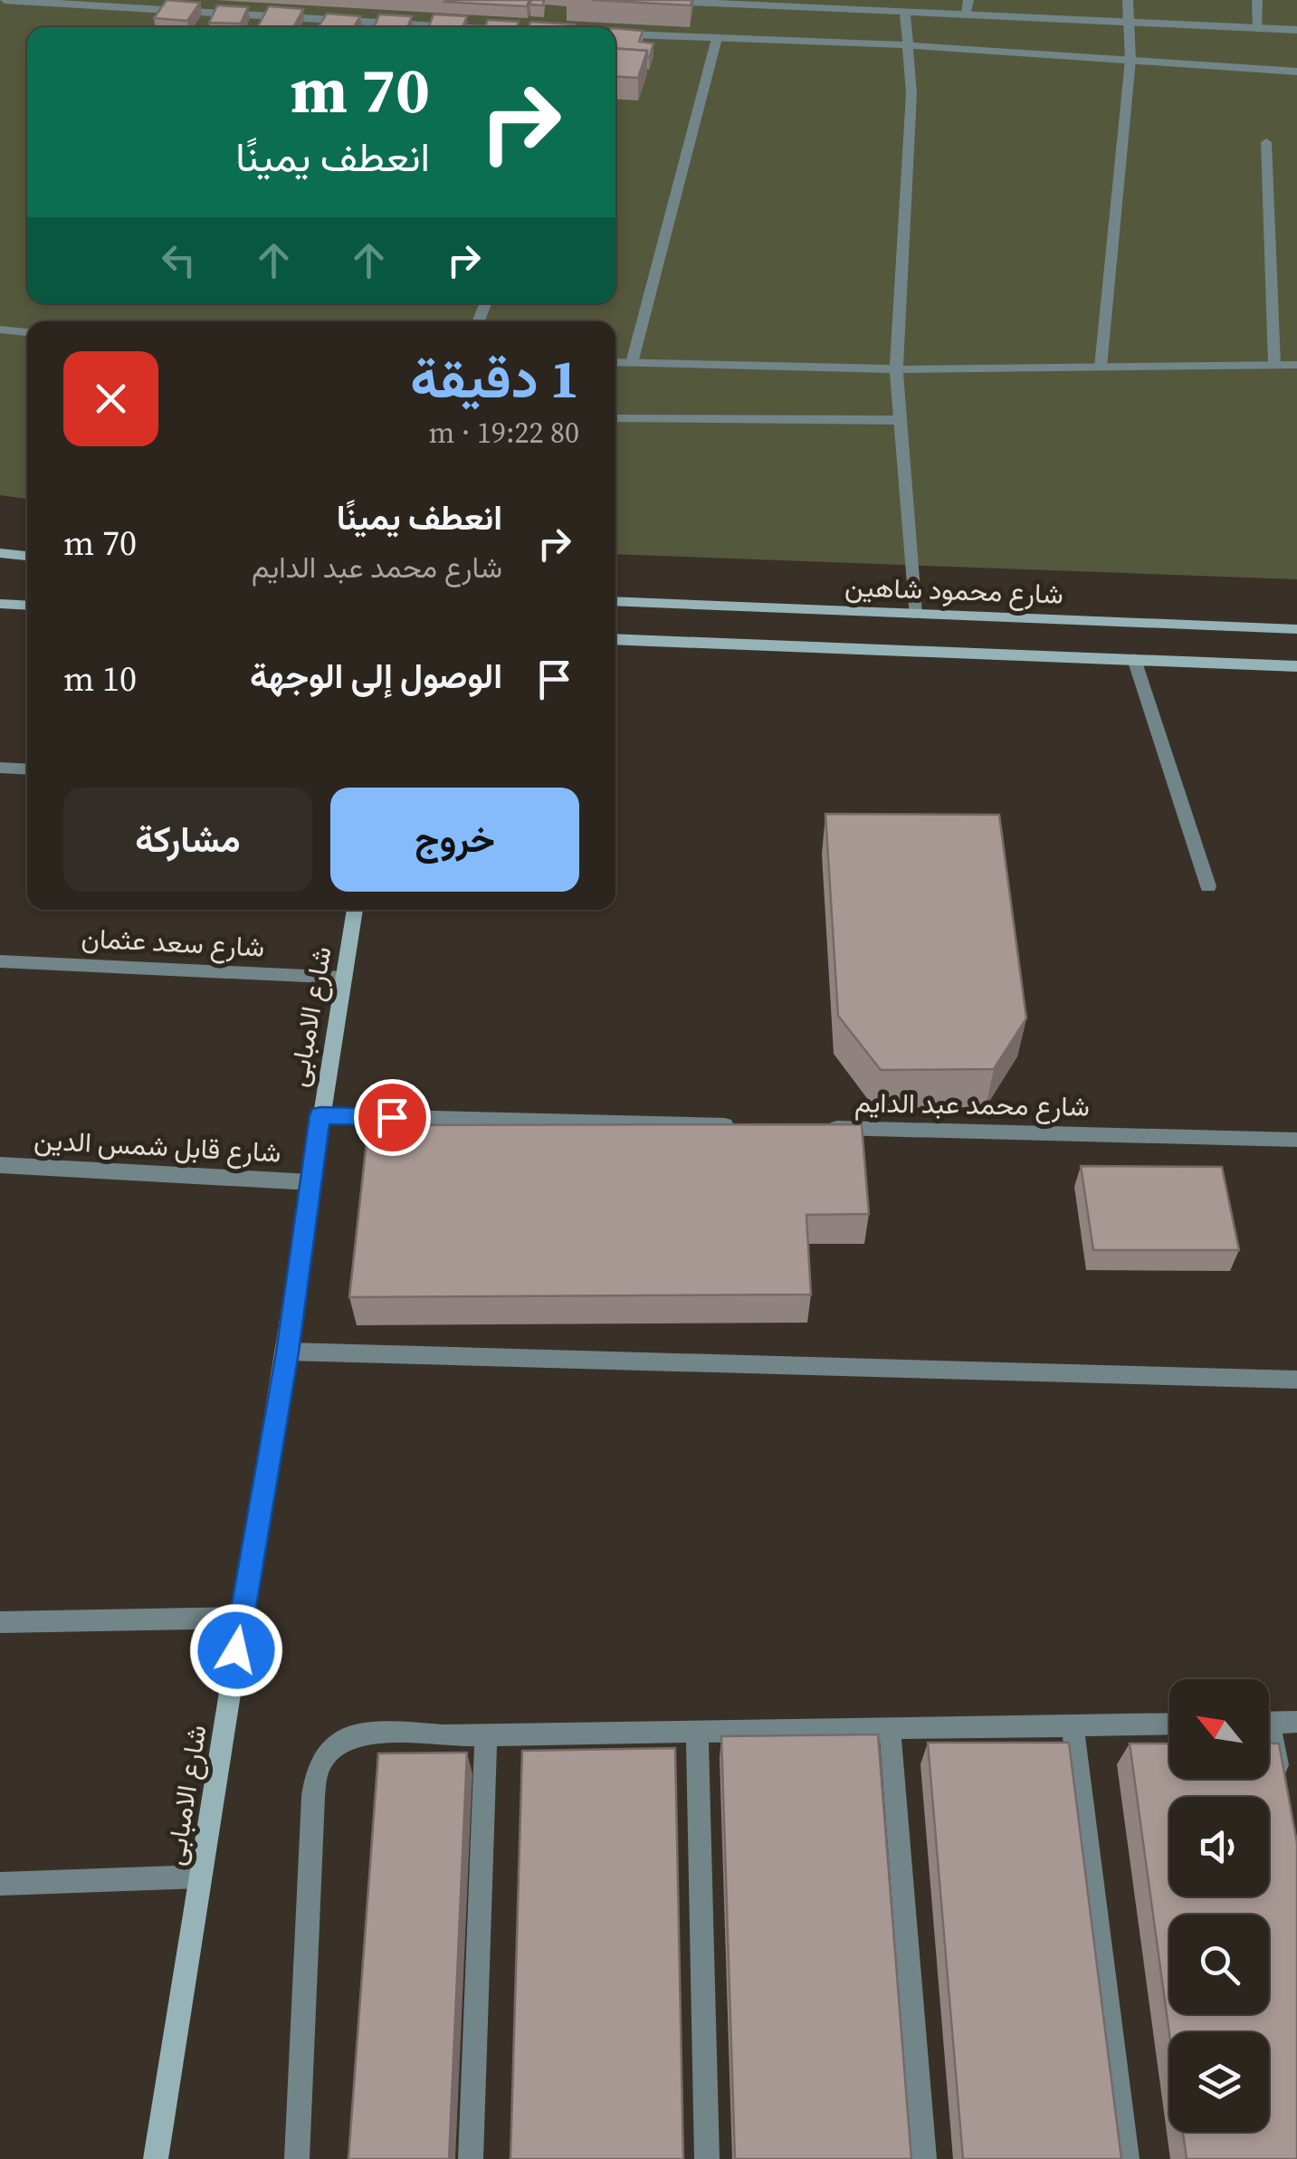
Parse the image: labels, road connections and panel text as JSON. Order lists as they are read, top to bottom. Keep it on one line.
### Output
{"streets":{"main road":["شارع محمود شاهين","شارع الامبابى"],"street":["شارع سعد عثمان","شارع محمد عبد الدايم","شارع قابل شمس الدين"]},"crossings":[["شارع سعد عثمان","شارع الامبابى"],["شارع الامبابى","شارع قابل شمس الدين"]],"north":"top left","page":{"turn":["70 m","انعطف يمينًا"],"heading":["1 دقيقة","80 m · 19:22"],"list":[{"name":"انعطف يمينًا","note":"شارع محمد عبد الدايم","value":"70 m"},{"name":"الوصول إلى الوجهة","value":"10 m"}],"buttons":["خروج","مشاركة"]}}
